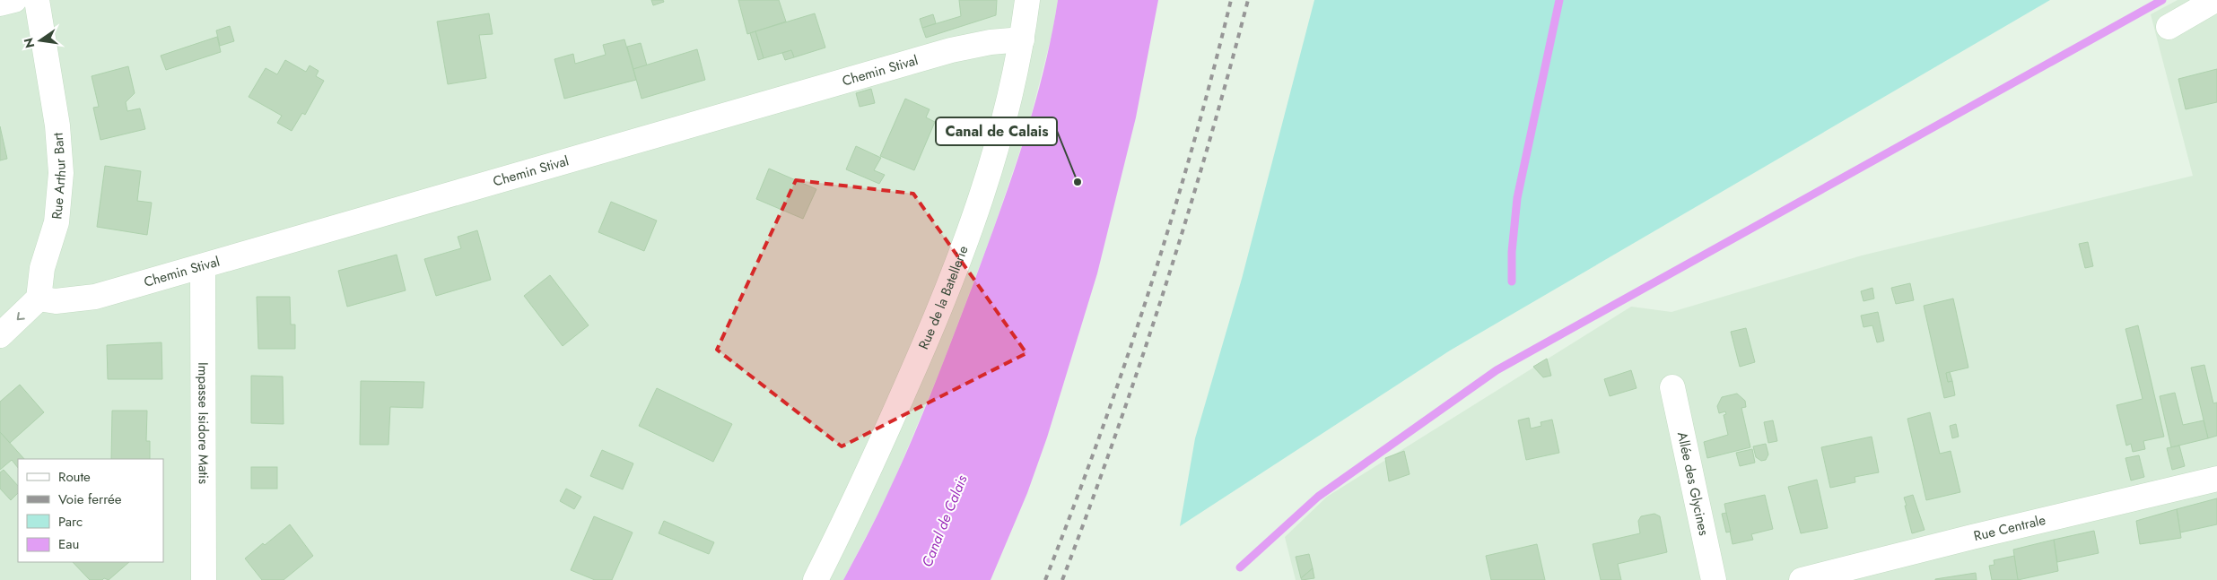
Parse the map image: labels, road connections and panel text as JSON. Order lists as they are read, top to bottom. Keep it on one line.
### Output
{"streets":{"street":["Chemin Stival","Rue Arthur Bart","Rue de la Batellerie","Impasse Isidore Matis","Allée des Glycines","Rue Centrale"]},"crossings":[["Chemin Stival","Rue Arthur Bart"],["Chemin Stival","Rue de la Batellerie"],["Chemin Stival","Impasse Isidore Matis"]],"water":["Canal de Calais"],"places":["Canal de Calais"],"legend":["Route","Voie ferrée","Parc","Eau"],"north":"left"}
